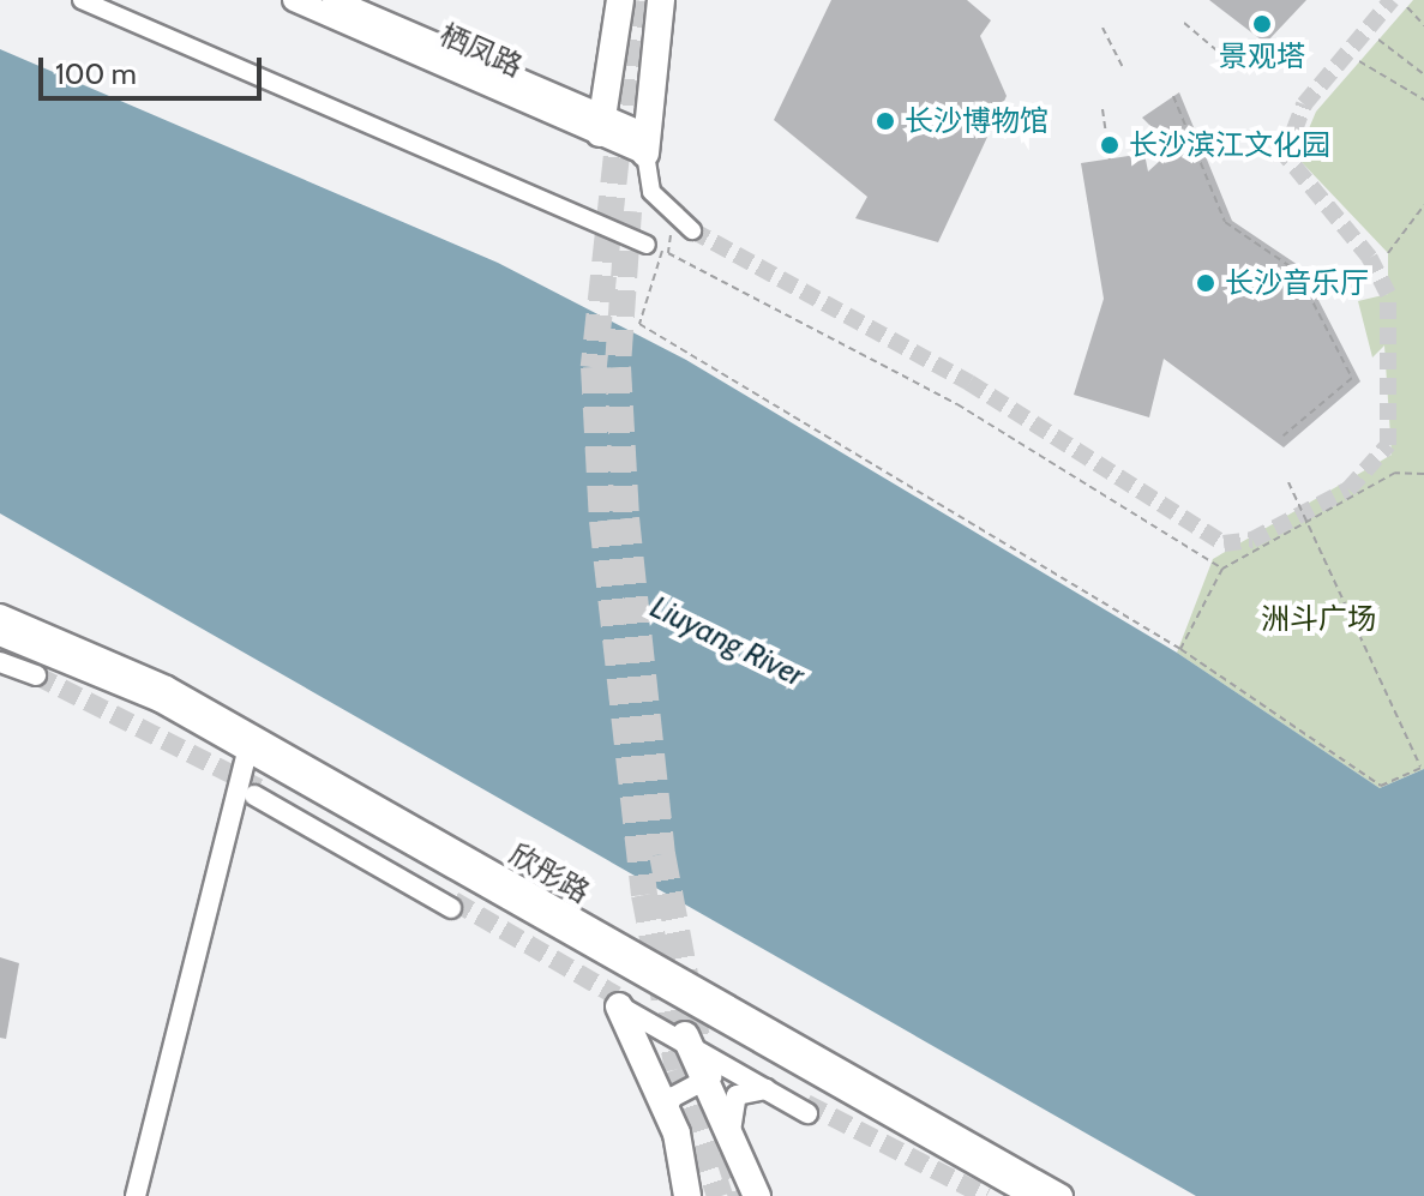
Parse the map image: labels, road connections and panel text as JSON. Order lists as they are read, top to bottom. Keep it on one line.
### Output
{"streets":{"main road":["栖凤路","欣彤路"]},"water":["Liuyang River"],"parks":["洲斗广场"],"places":["景观塔","长沙博物馆","长沙滨江文化园","长沙音乐厅"],"scale_bar":"100 m"}
